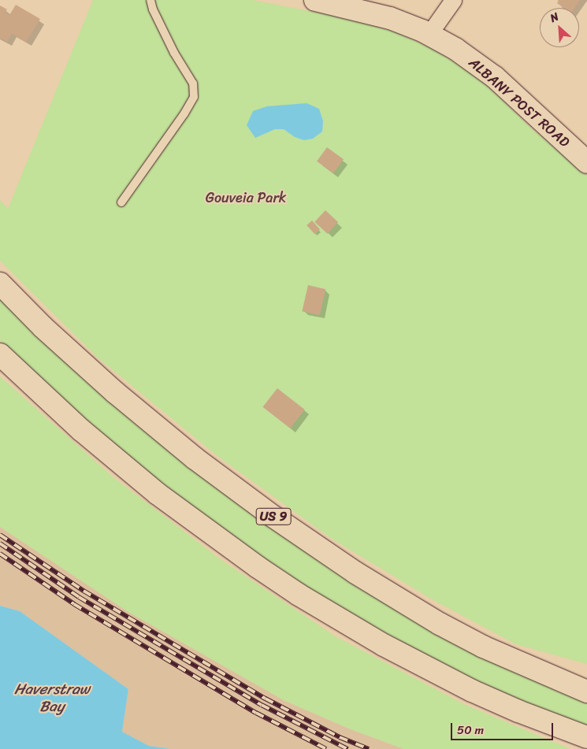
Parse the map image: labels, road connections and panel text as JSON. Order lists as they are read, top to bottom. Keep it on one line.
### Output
{"streets":{"main road":["ALBANY POST ROAD","US 9"]},"water":["Haverstraw Bay"],"parks":["Gouveia Park"],"scale_bar":"50 m","north":"top left"}
